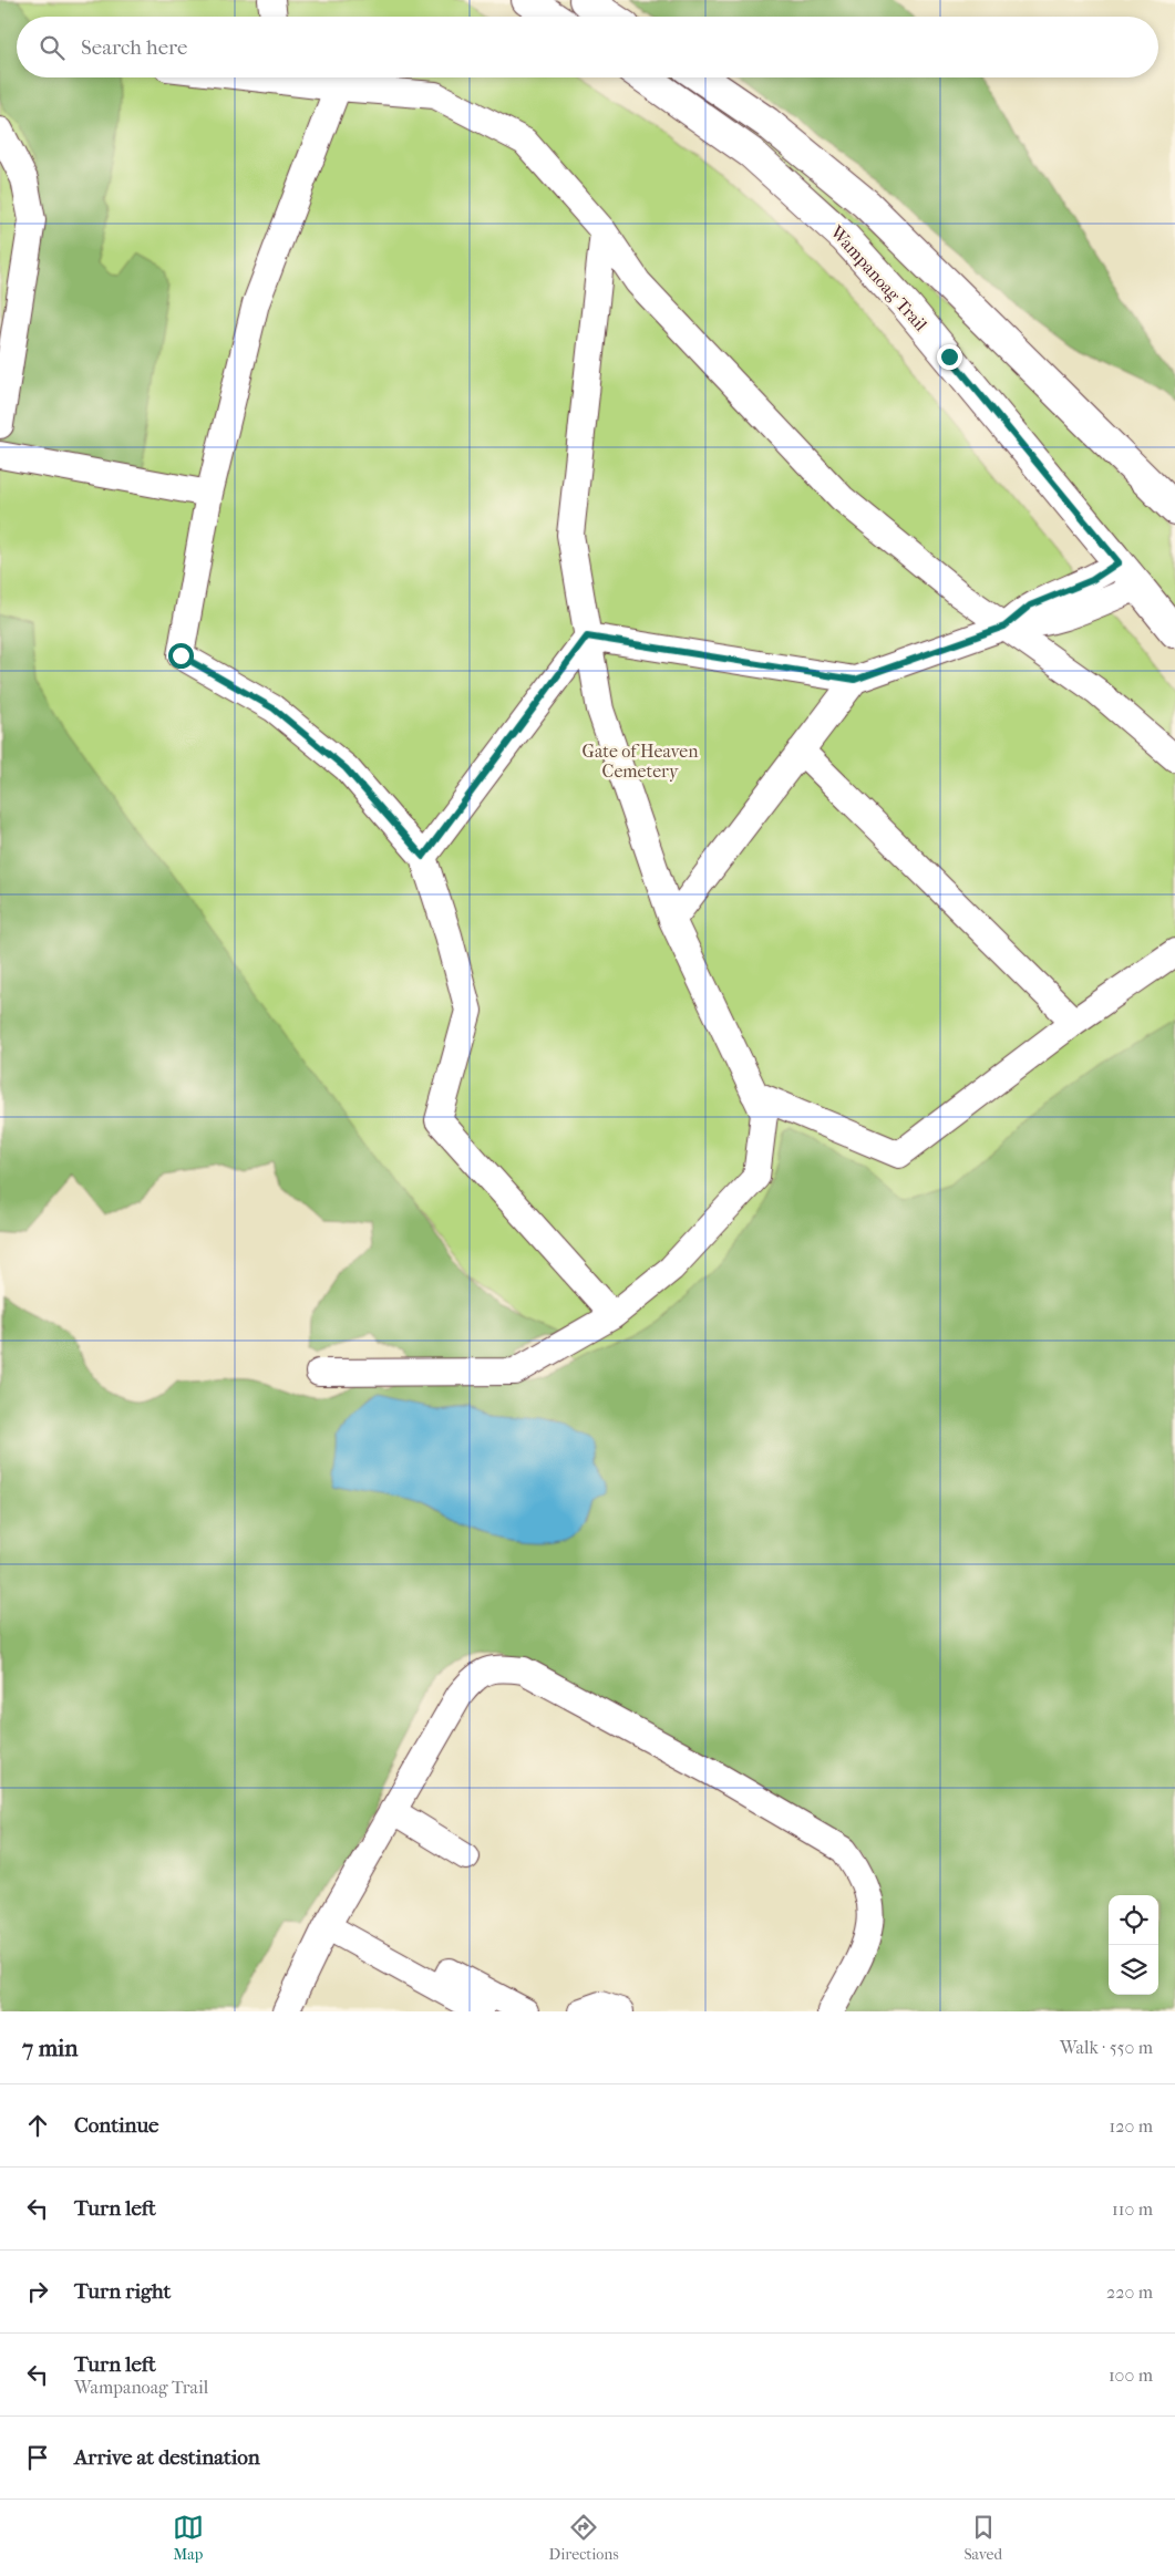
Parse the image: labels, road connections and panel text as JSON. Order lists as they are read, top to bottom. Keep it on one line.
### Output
{"streets":{"main road":["Wampanoag Trail"]},"parks":["Gate of Heaven Cemetery"],"page":{"search":"Search here","heading":["7 min","Walk · 550 m"],"list":[["Continue","120 m"],["Turn left","110 m"],["Turn right","220 m"],["Turn left","Wampanoag Trail","100 m"],"Arrive at destination"],"nav":["Map","Directions","Saved"]}}
